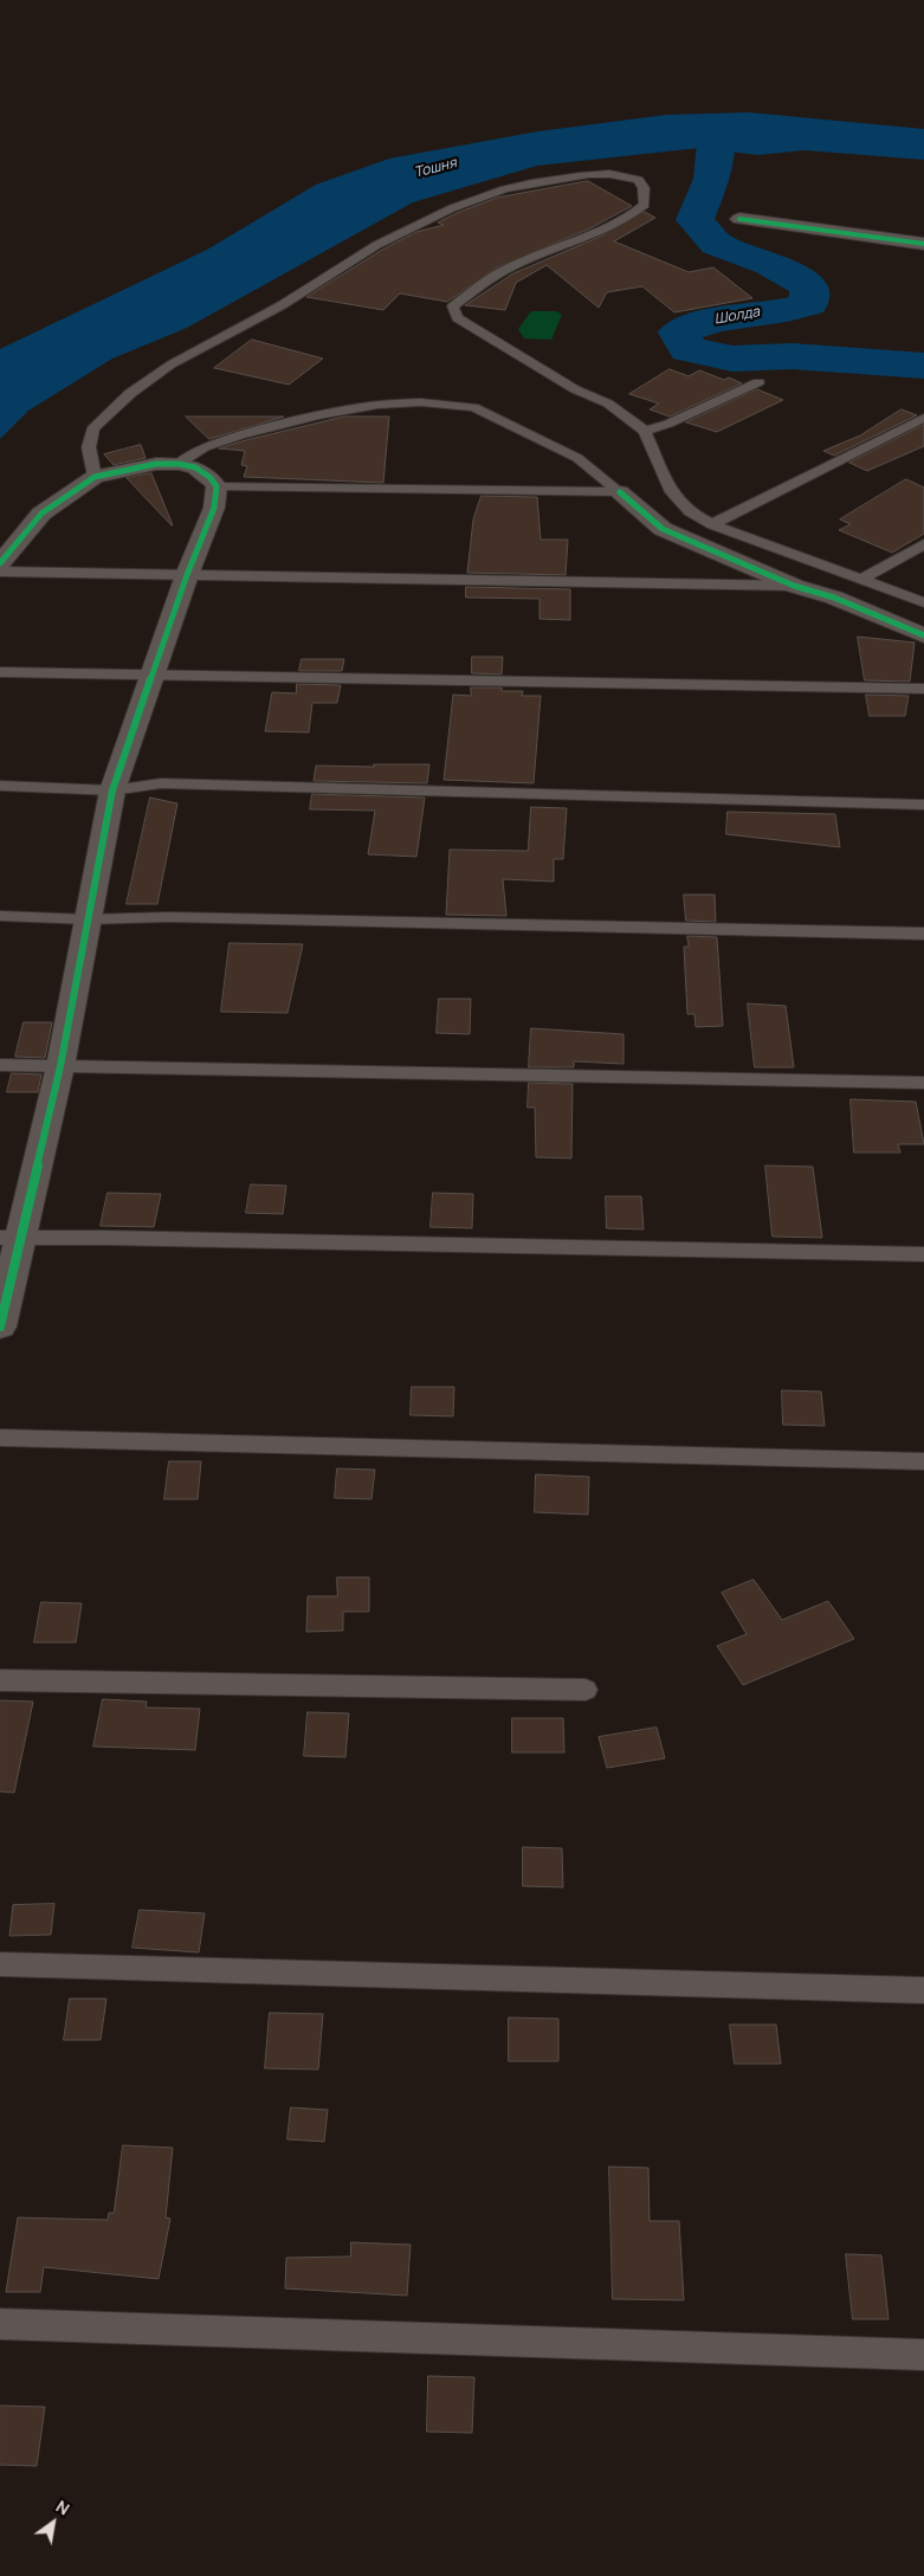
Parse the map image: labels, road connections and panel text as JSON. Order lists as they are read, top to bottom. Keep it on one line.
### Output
{"water":["Тошня","Шолда"],"north":"top right"}
